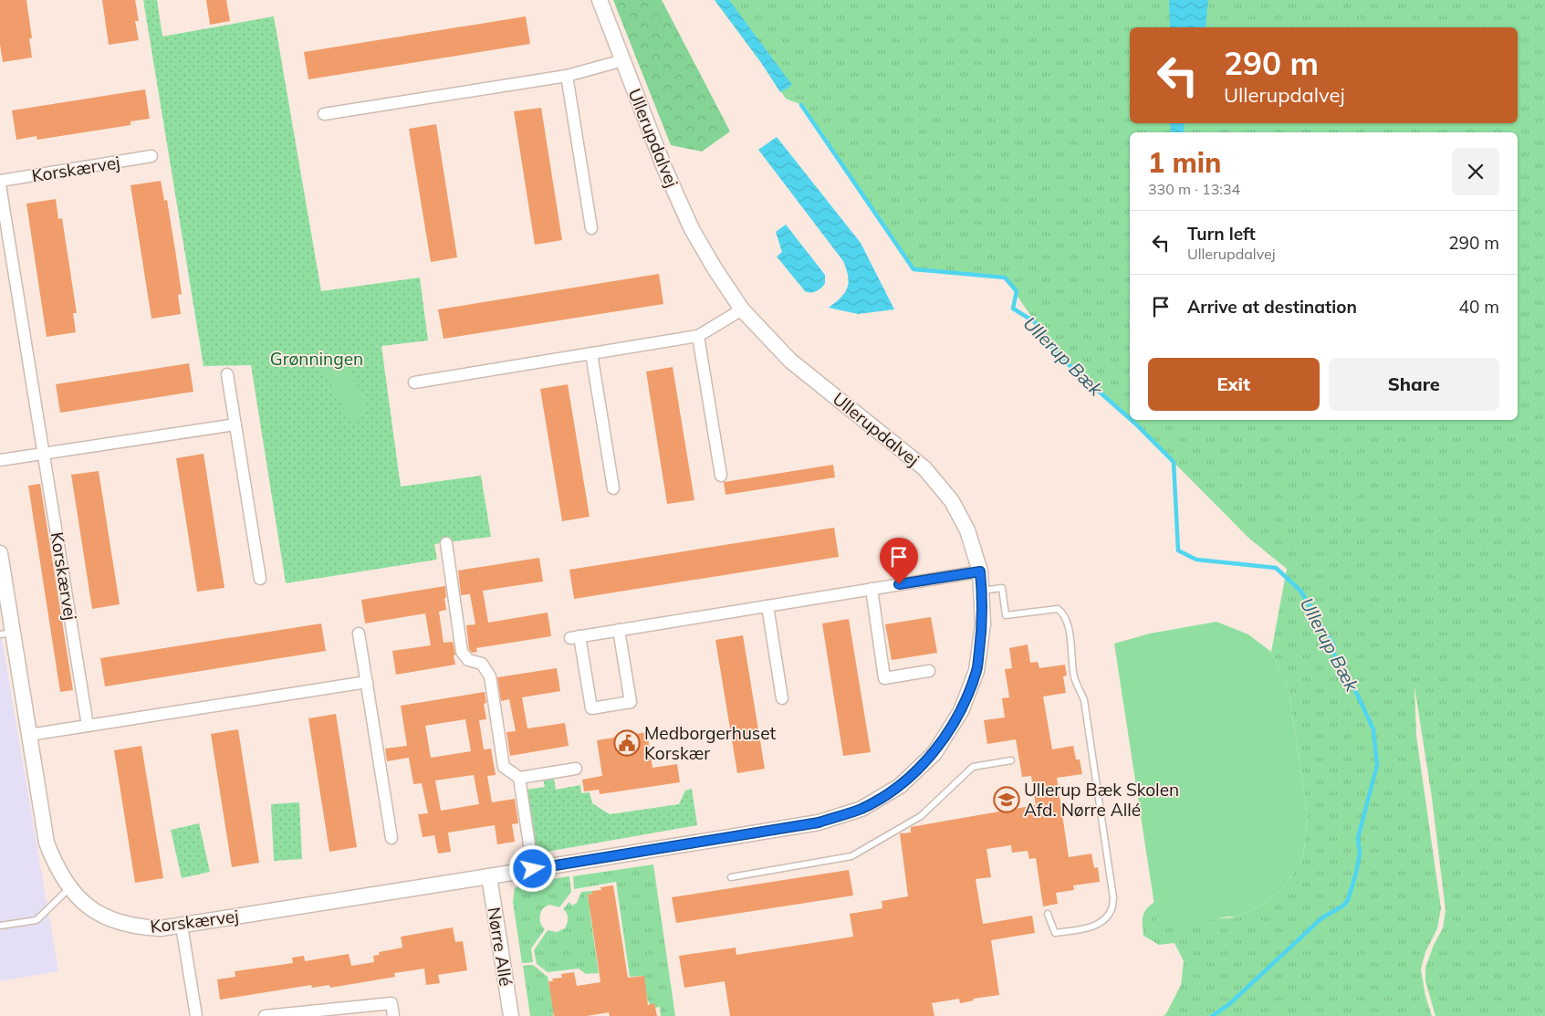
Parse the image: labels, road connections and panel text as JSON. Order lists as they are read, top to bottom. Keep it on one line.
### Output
{"streets":{"street":["Ullerupdalvej","Korskærvej","Nørre Allé"]},"crossings":[["Ullerupdalvej","Korskærvej"],["Ullerupdalvej","Nørre Allé"],["Korskærvej","Nørre Allé"]],"water":["Ullerup Bæk"],"parks":["Grønningen"],"places":{"public building":["Medborgerhuset Korskær"],"school or university":["Ullerup Bæk Skolen Afd. Nørre Allé"]},"page":{"turn":["290 m","Ullerupdalvej"],"heading":["1 min","330 m · 13:34"],"list":[{"name":"Turn left","note":"Ullerupdalvej","value":"290 m"},{"name":"Arrive at destination","value":"40 m"}],"buttons":["Exit","Share"]}}
